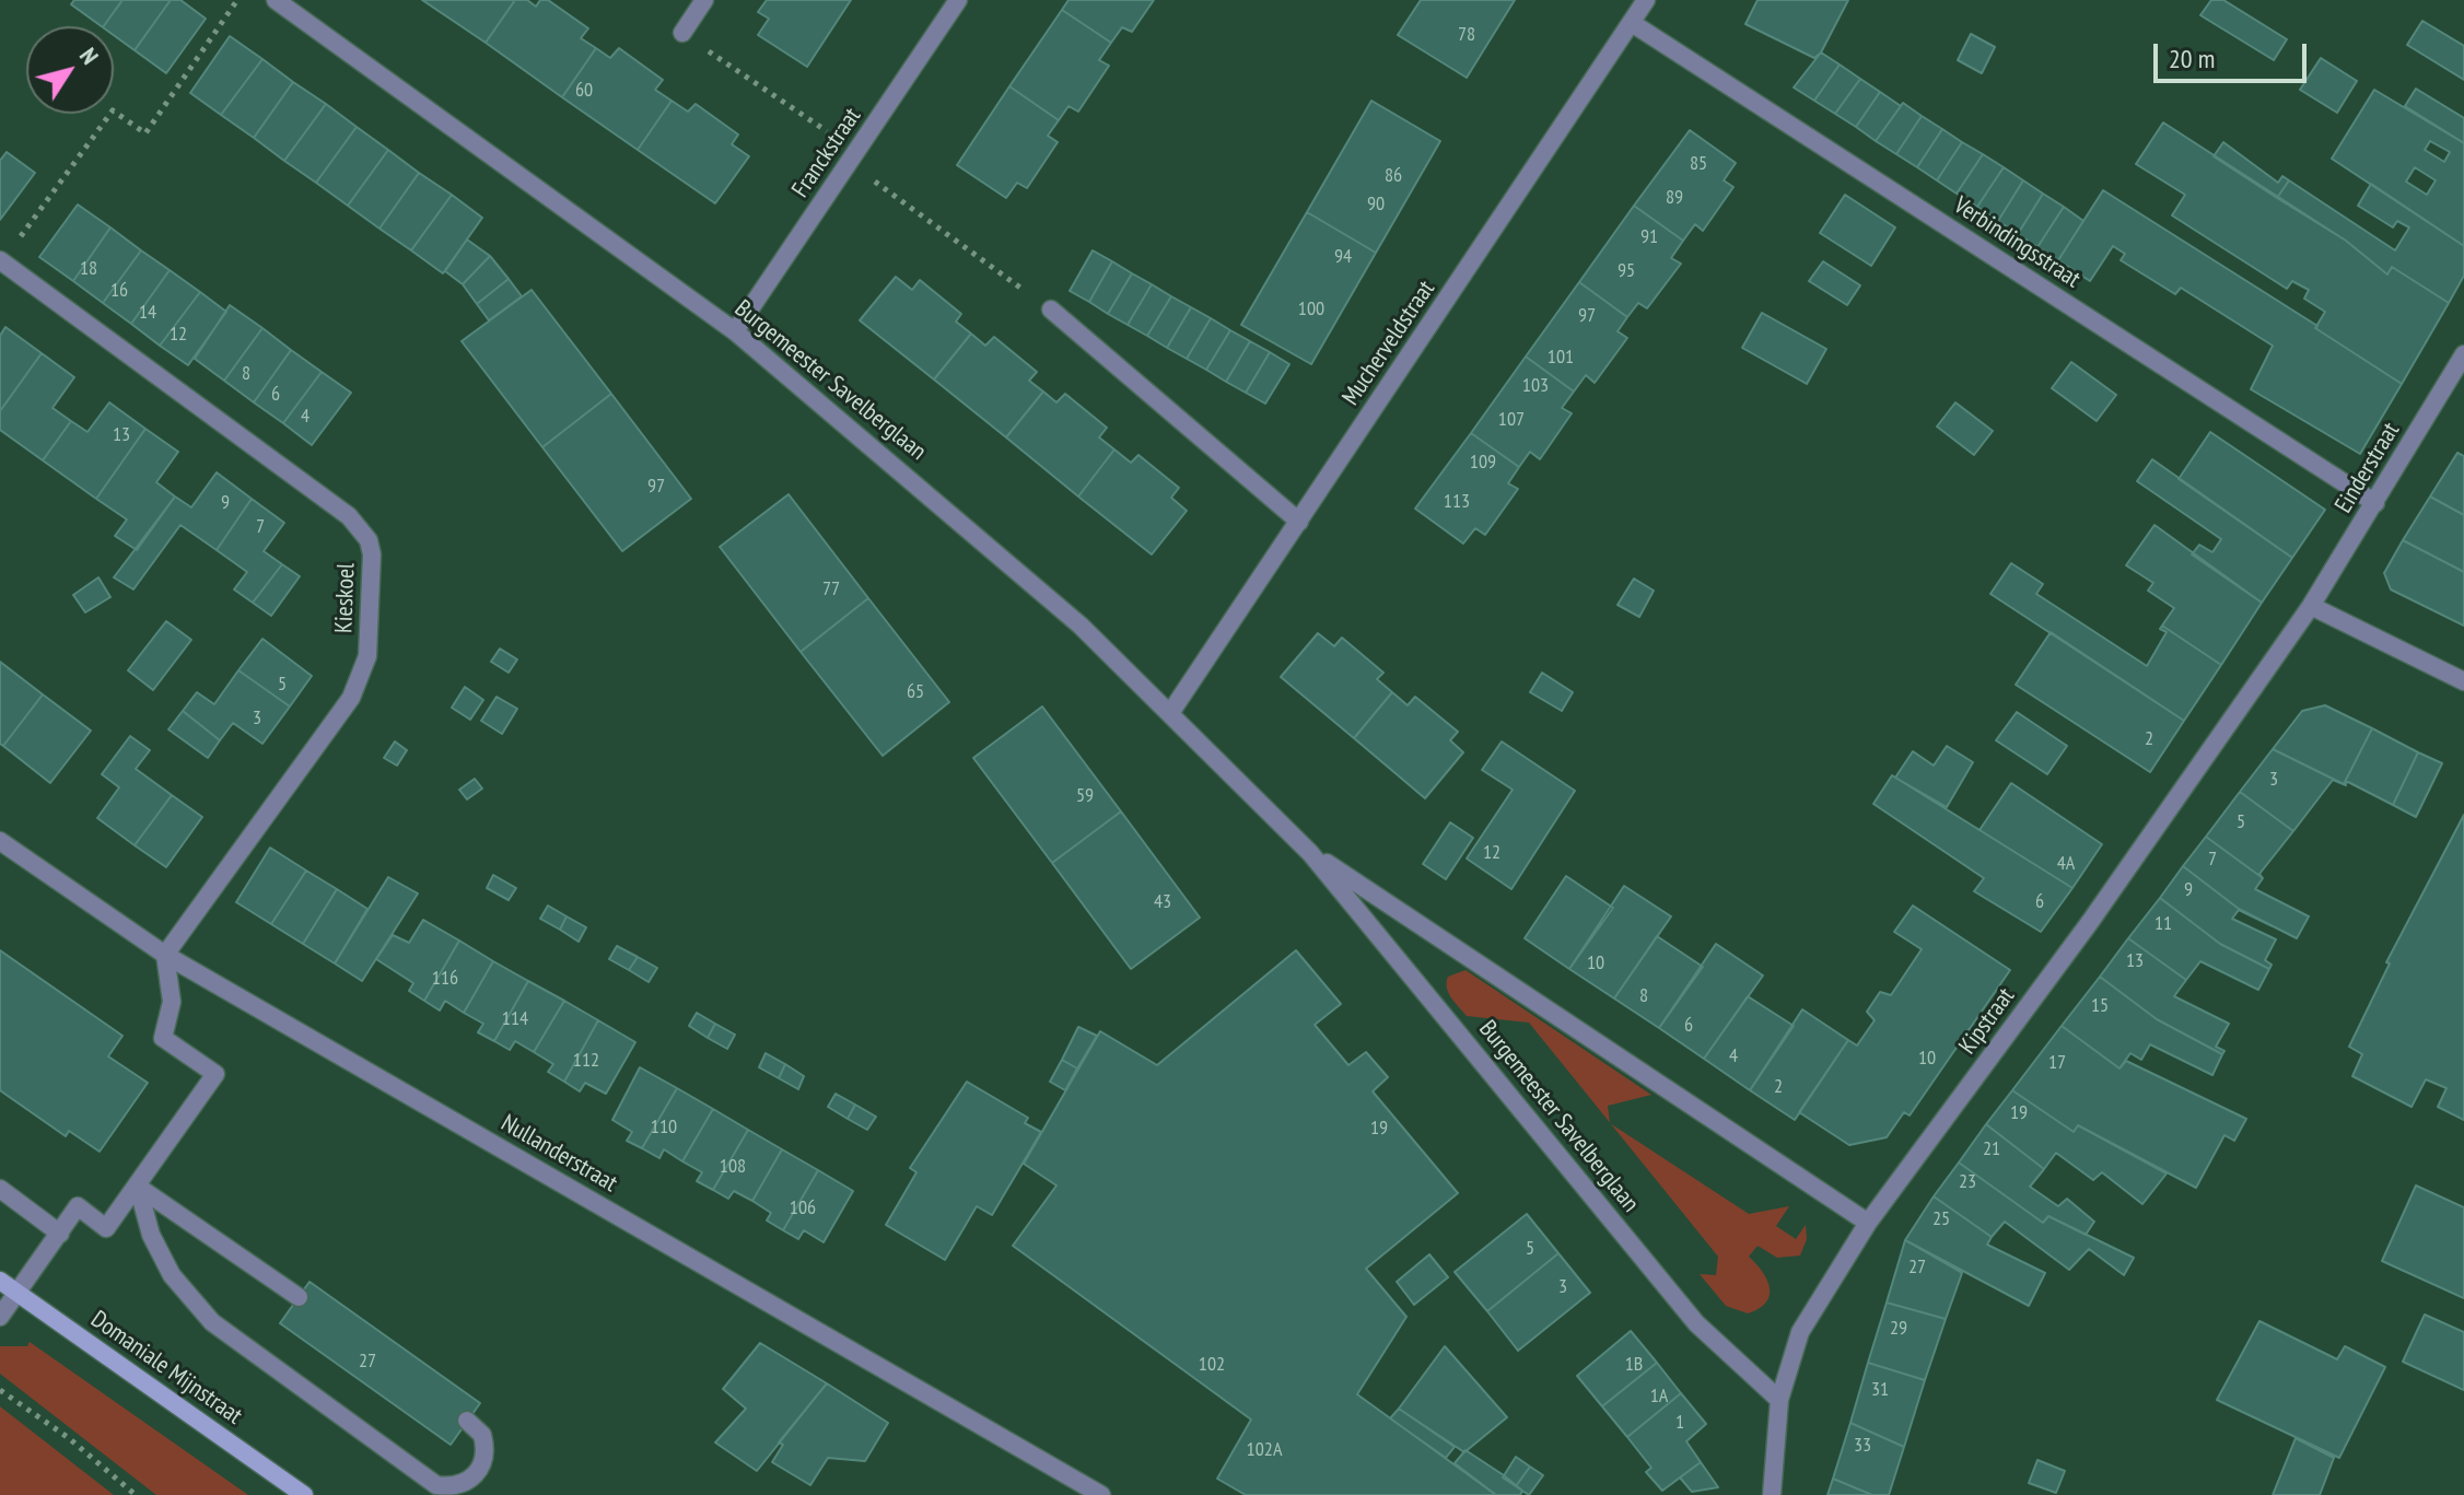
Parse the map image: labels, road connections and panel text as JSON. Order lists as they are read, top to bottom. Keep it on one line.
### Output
{"streets":{"main road":["Domaniale Mijnstraat"],"street":["Franckstraat","Verbindingsstraat","Mucherveldstraat","Burgemeester Savelberglaan","Einderstraat","Kieskoel","Kipstraat","Nullanderstraat"]},"crossings":[["Franckstraat","Burgemeester Savelberglaan"],["Verbindingsstraat","Mucherveldstraat"],["Verbindingsstraat","Einderstraat"],["Mucherveldstraat","Burgemeester Savelberglaan"],["Burgemeester Savelberglaan","Kipstraat"],["Einderstraat","Kipstraat"],["Kieskoel","Nullanderstraat"]],"house_numbers":["78","60","85","86","89","90","91","94","18","95","16","100","14","97","12","101","8","103","6","4","107","13","109","97","113","9","7","77","5","65","3","2","3","59","5","12","7","4A","9","43","6","11","13","10","116","8","15","114","6","4","10","112","17","2","19","110","19","21","108","23","106","25","5","27","3","29","27","102","1B","31","1A","1","33","102A"],"scale_bar":"20 m","north":"top right"}
